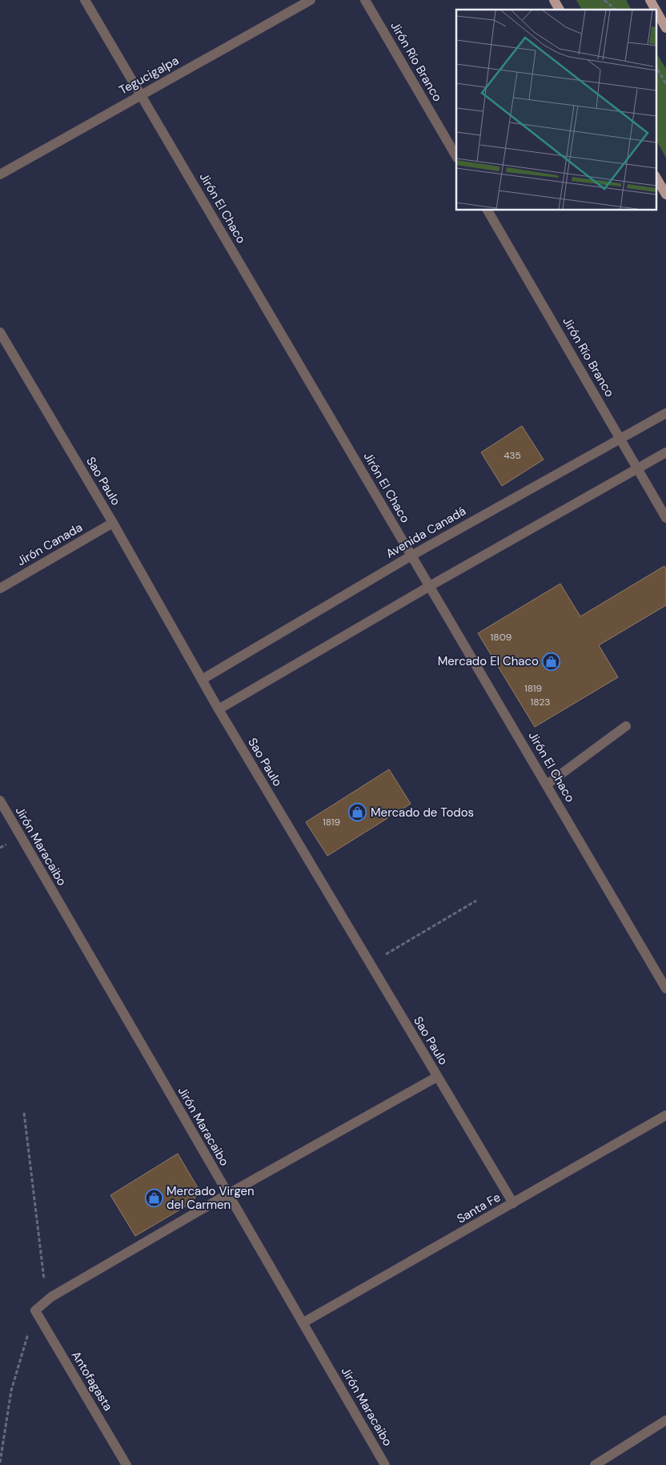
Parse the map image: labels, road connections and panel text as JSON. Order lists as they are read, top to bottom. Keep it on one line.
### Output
{"streets":{"street":["Jirón Río Branco","Tegucigalpa","Jirón El Chaco","Sao Paulo","Avenida Canadá","Jirón Canada","Jirón Maracaibo","Santa Fe","Antofagasta"]},"crossings":[["Jirón Río Branco","Avenida Canadá"],["Tegucigalpa","Jirón El Chaco"],["Jirón El Chaco","Avenida Canadá"],["Sao Paulo","Avenida Canadá"],["Sao Paulo","Jirón Canada"],["Sao Paulo","Santa Fe"],["Jirón Maracaibo","Santa Fe"]],"places":{"shop":["Mercado El Chaco","Mercado de Todos","Mercado Virgen del Carmen"]},"house_numbers":["435","1809","1819","1823","1819"]}
